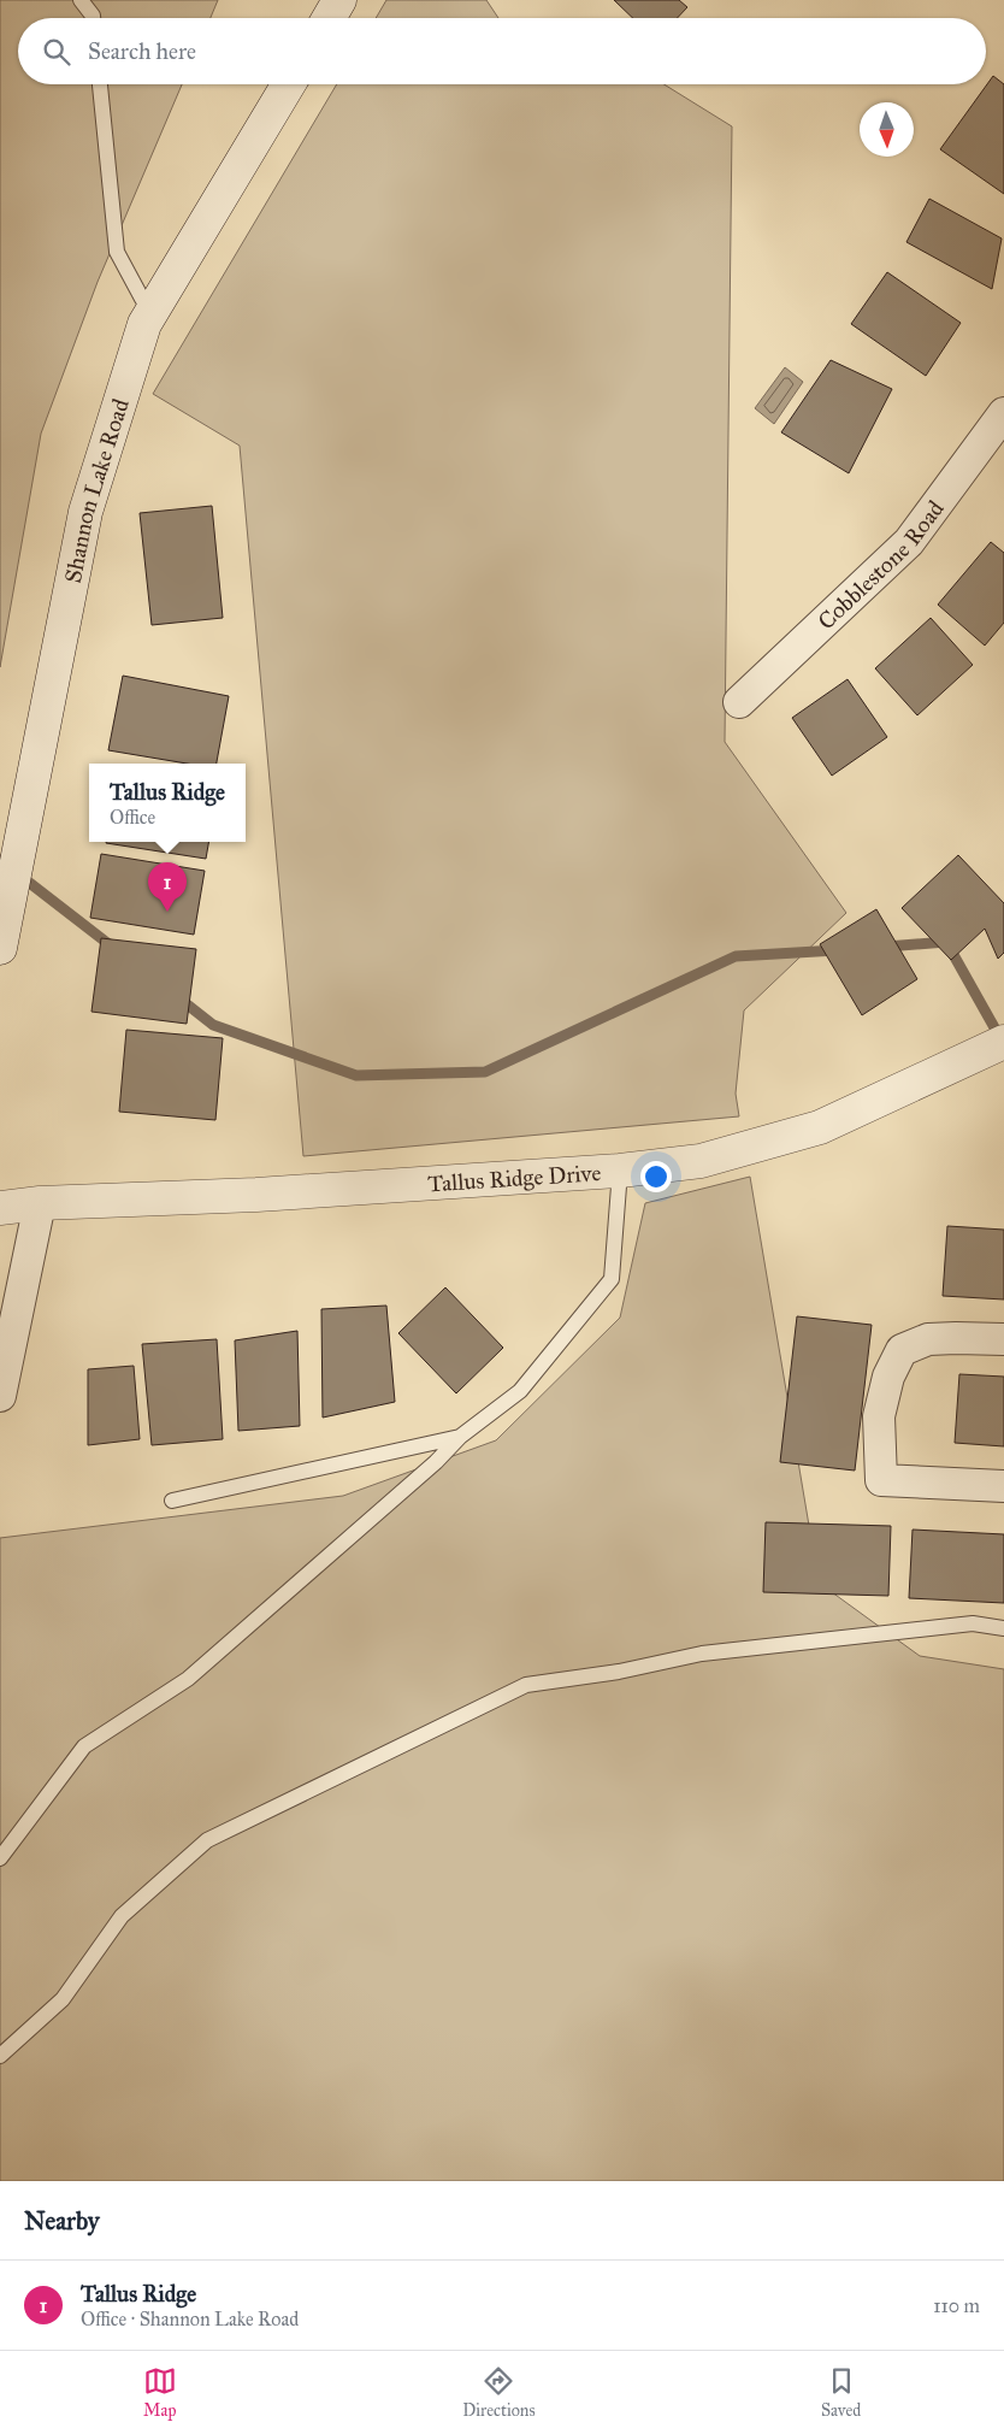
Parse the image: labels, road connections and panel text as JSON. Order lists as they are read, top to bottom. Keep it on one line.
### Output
{"streets":{"street":["Shannon Lake Road","Cobblestone Road","Tallus Ridge Drive"]},"north":"bottom","page":{"search":"Search here","popup":["Tallus Ridge","Office"],"pins":"1","heading":"Nearby","list":[{"mark":"1","name":"Tallus Ridge","note":"Office · Shannon Lake Road","value":"110 m"}],"nav":["Map","Directions","Saved"]}}
